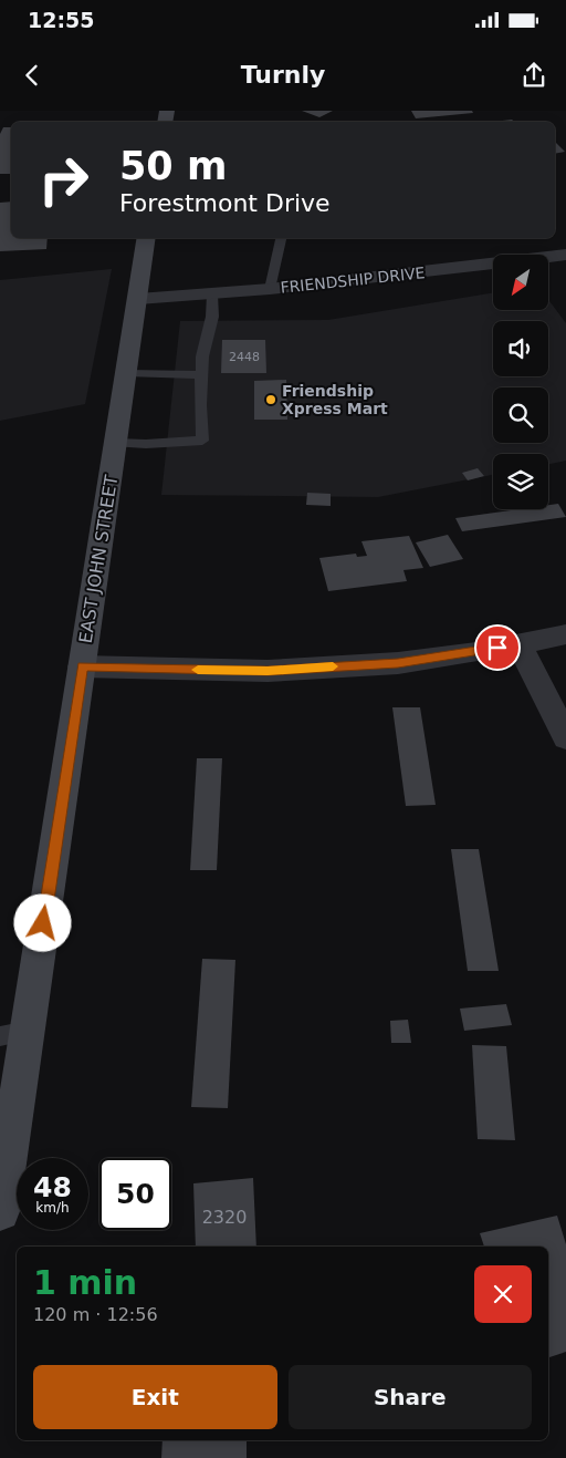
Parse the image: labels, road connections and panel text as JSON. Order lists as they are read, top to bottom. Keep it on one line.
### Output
{"streets":{"main road":["EAST JOHN STREET"],"street":["FRIENDSHIP DRIVE"]},"crossings":[["FRIENDSHIP DRIVE","EAST JOHN STREET"]],"places":["Friendship Xpress Mart"],"house_numbers":["2448","2320"],"north":"bottom left","page":{"status":"12:55","header":"Turnly","turn":["50 m","Forestmont Drive"],"speed":"48 km/h","limit":"50","heading":["1 min","120 m · 12:56"],"buttons":["Exit","Share"]}}
